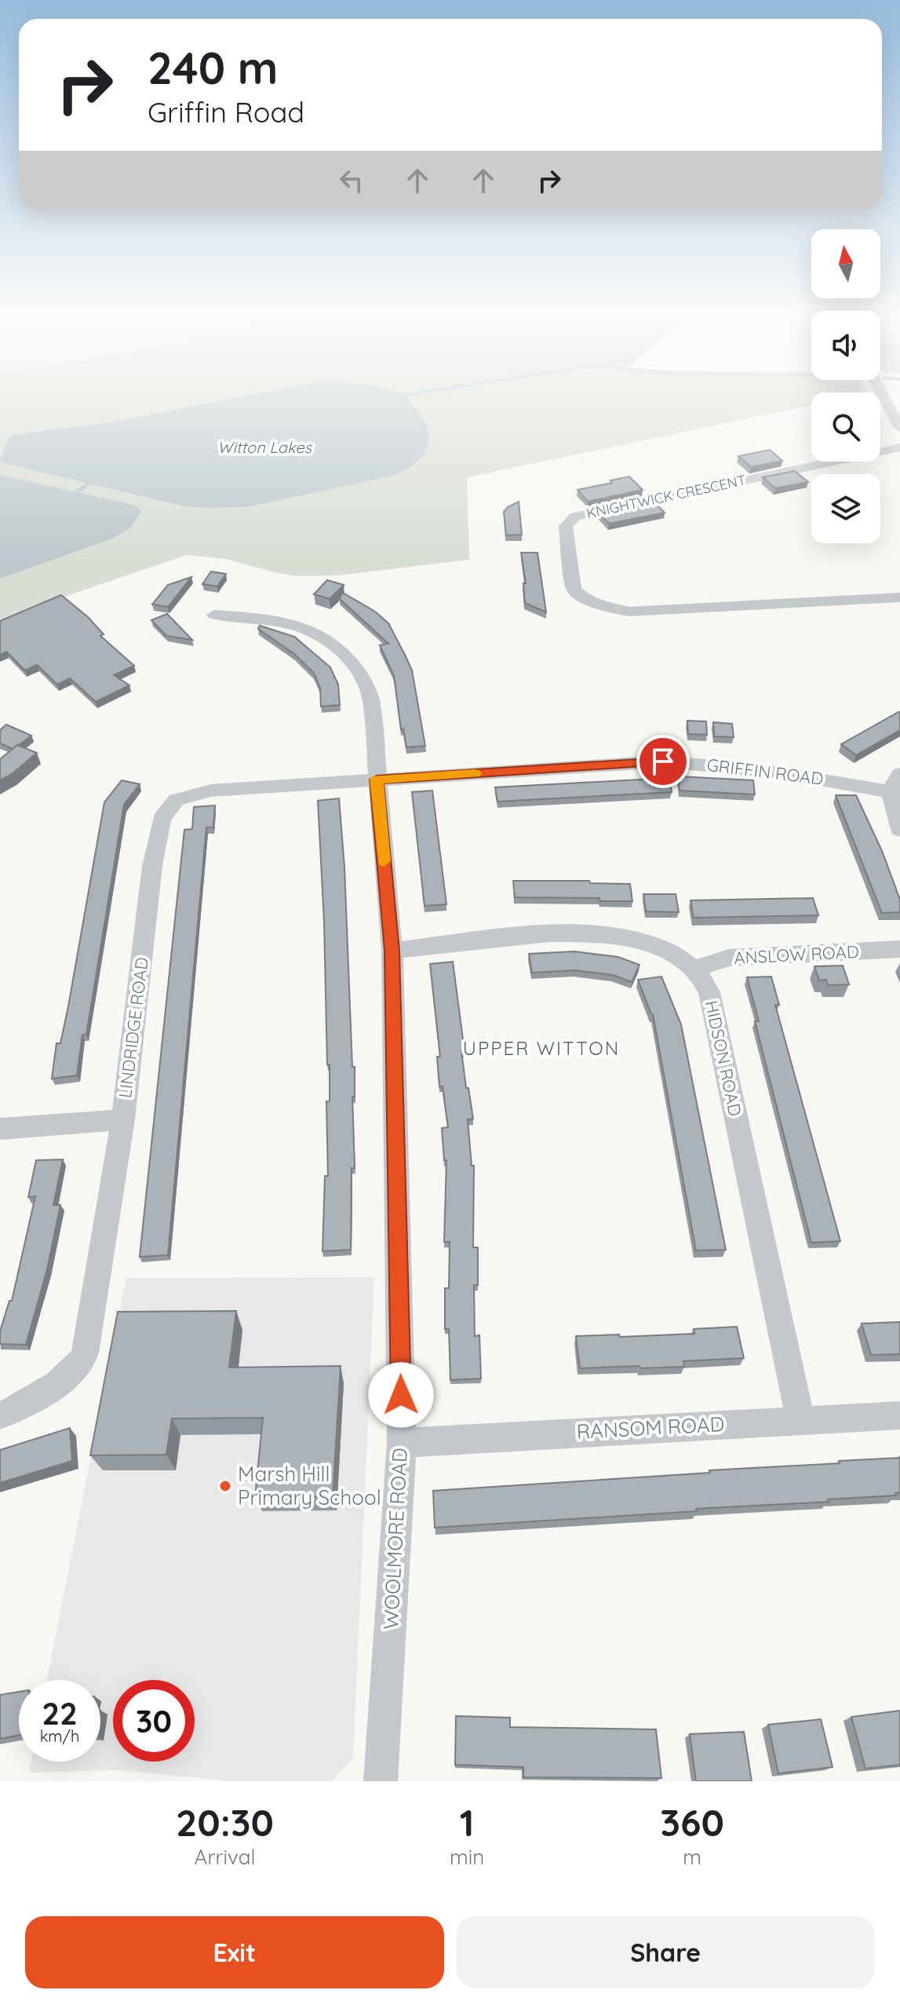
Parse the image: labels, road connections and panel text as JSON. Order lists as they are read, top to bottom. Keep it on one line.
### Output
{"streets":{"street":["KNIGHTWICK CRESCENT","GRIFFIN ROAD","ANSLOW ROAD","LINDRIDGE ROAD","HIDSON ROAD","RANSOM ROAD","WOOLMORE ROAD"]},"crossings":[["GRIFFIN ROAD","LINDRIDGE ROAD"],["GRIFFIN ROAD","WOOLMORE ROAD"],["ANSLOW ROAD","HIDSON ROAD"],["LINDRIDGE ROAD","WOOLMORE ROAD"],["HIDSON ROAD","RANSOM ROAD"],["RANSOM ROAD","WOOLMORE ROAD"]],"districts":["UPPER WITTON"],"water":["Witton Lakes"],"places":["Marsh Hill Primary School"],"north":"top","page":{"turn":["240 m","Griffin Road"],"speed":"22 km/h","limit":"30","eta":["20:30","Arrival","1","min","360","m"],"buttons":["Exit","Share"]}}
